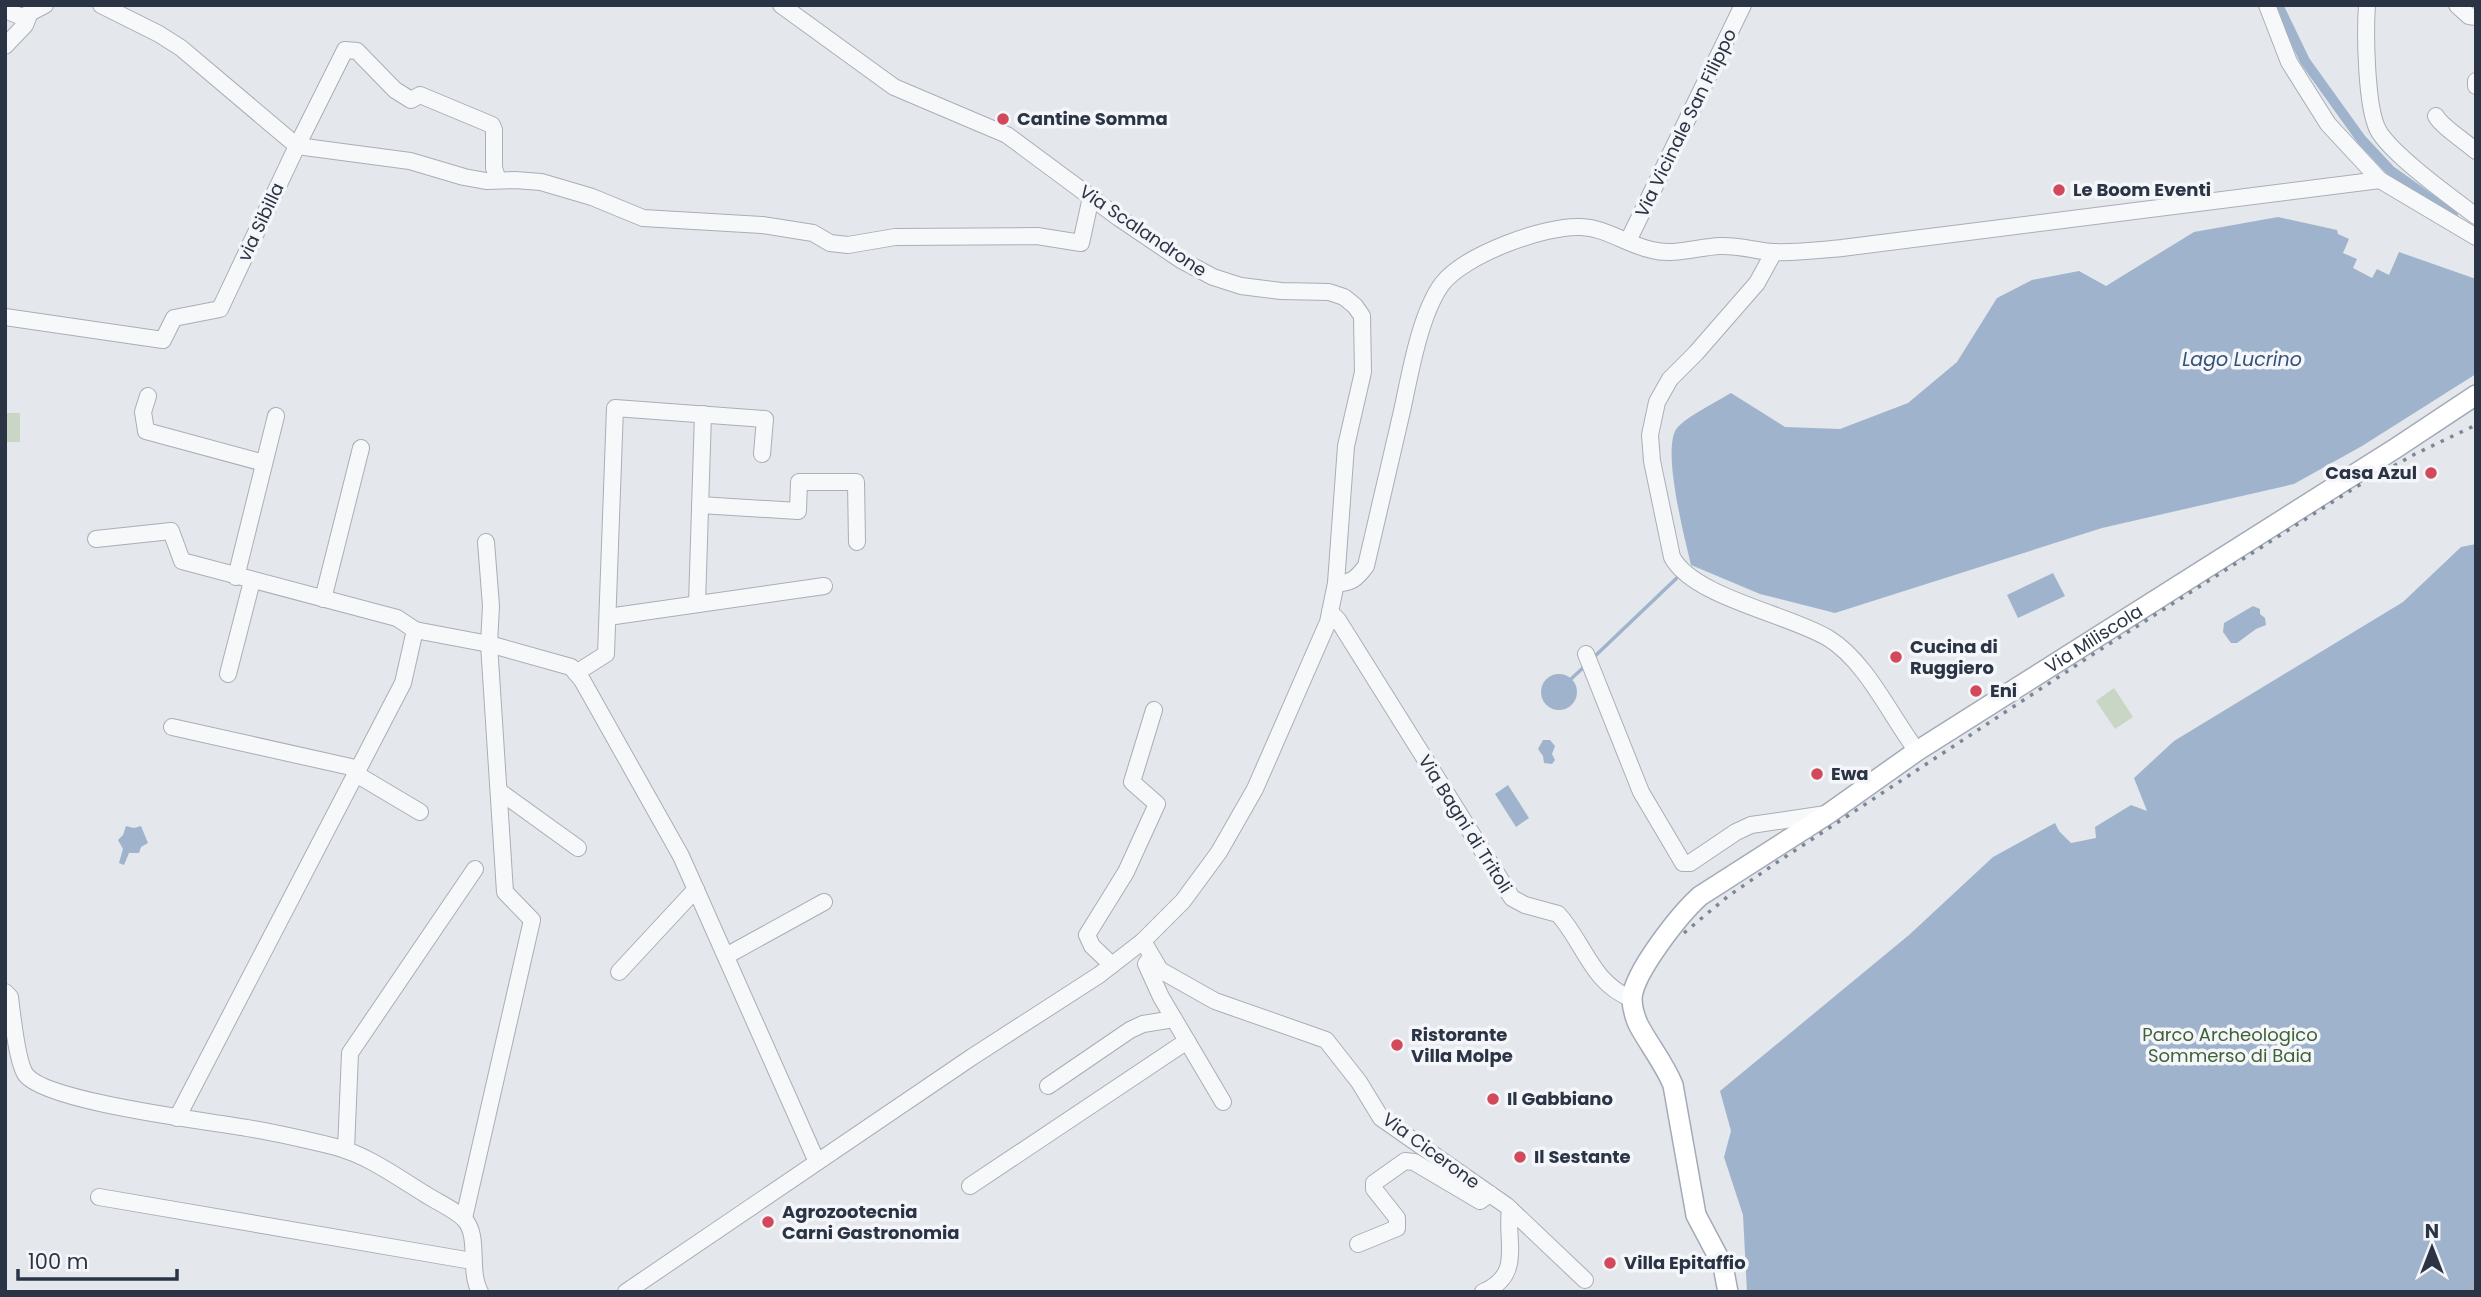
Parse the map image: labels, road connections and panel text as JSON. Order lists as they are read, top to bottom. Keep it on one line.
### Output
{"streets":{"main road":["Via Miliscola"],"street":["Via Vicinale San Filippo","via Sibilla","Via Scalandrone","Via Bagni di Tritoli","Via Cicerone"]},"crossings":[["Via Miliscola","Via Bagni di Tritoli"]],"water":["Lago Lucrino"],"parks":["Parco Archeologico Sommerso di Baia"],"places":["Cantine Somma","Le Boom Eventi","Casa Azul","Cucina di Ruggiero","Eni","Ewa","Ristorante Villa Molpe","Il Gabbiano","Il Sestante","Agrozootecnia Carni Gastronomia","Villa Epitaffio"],"scale_bar":"100 m","north":"top"}
